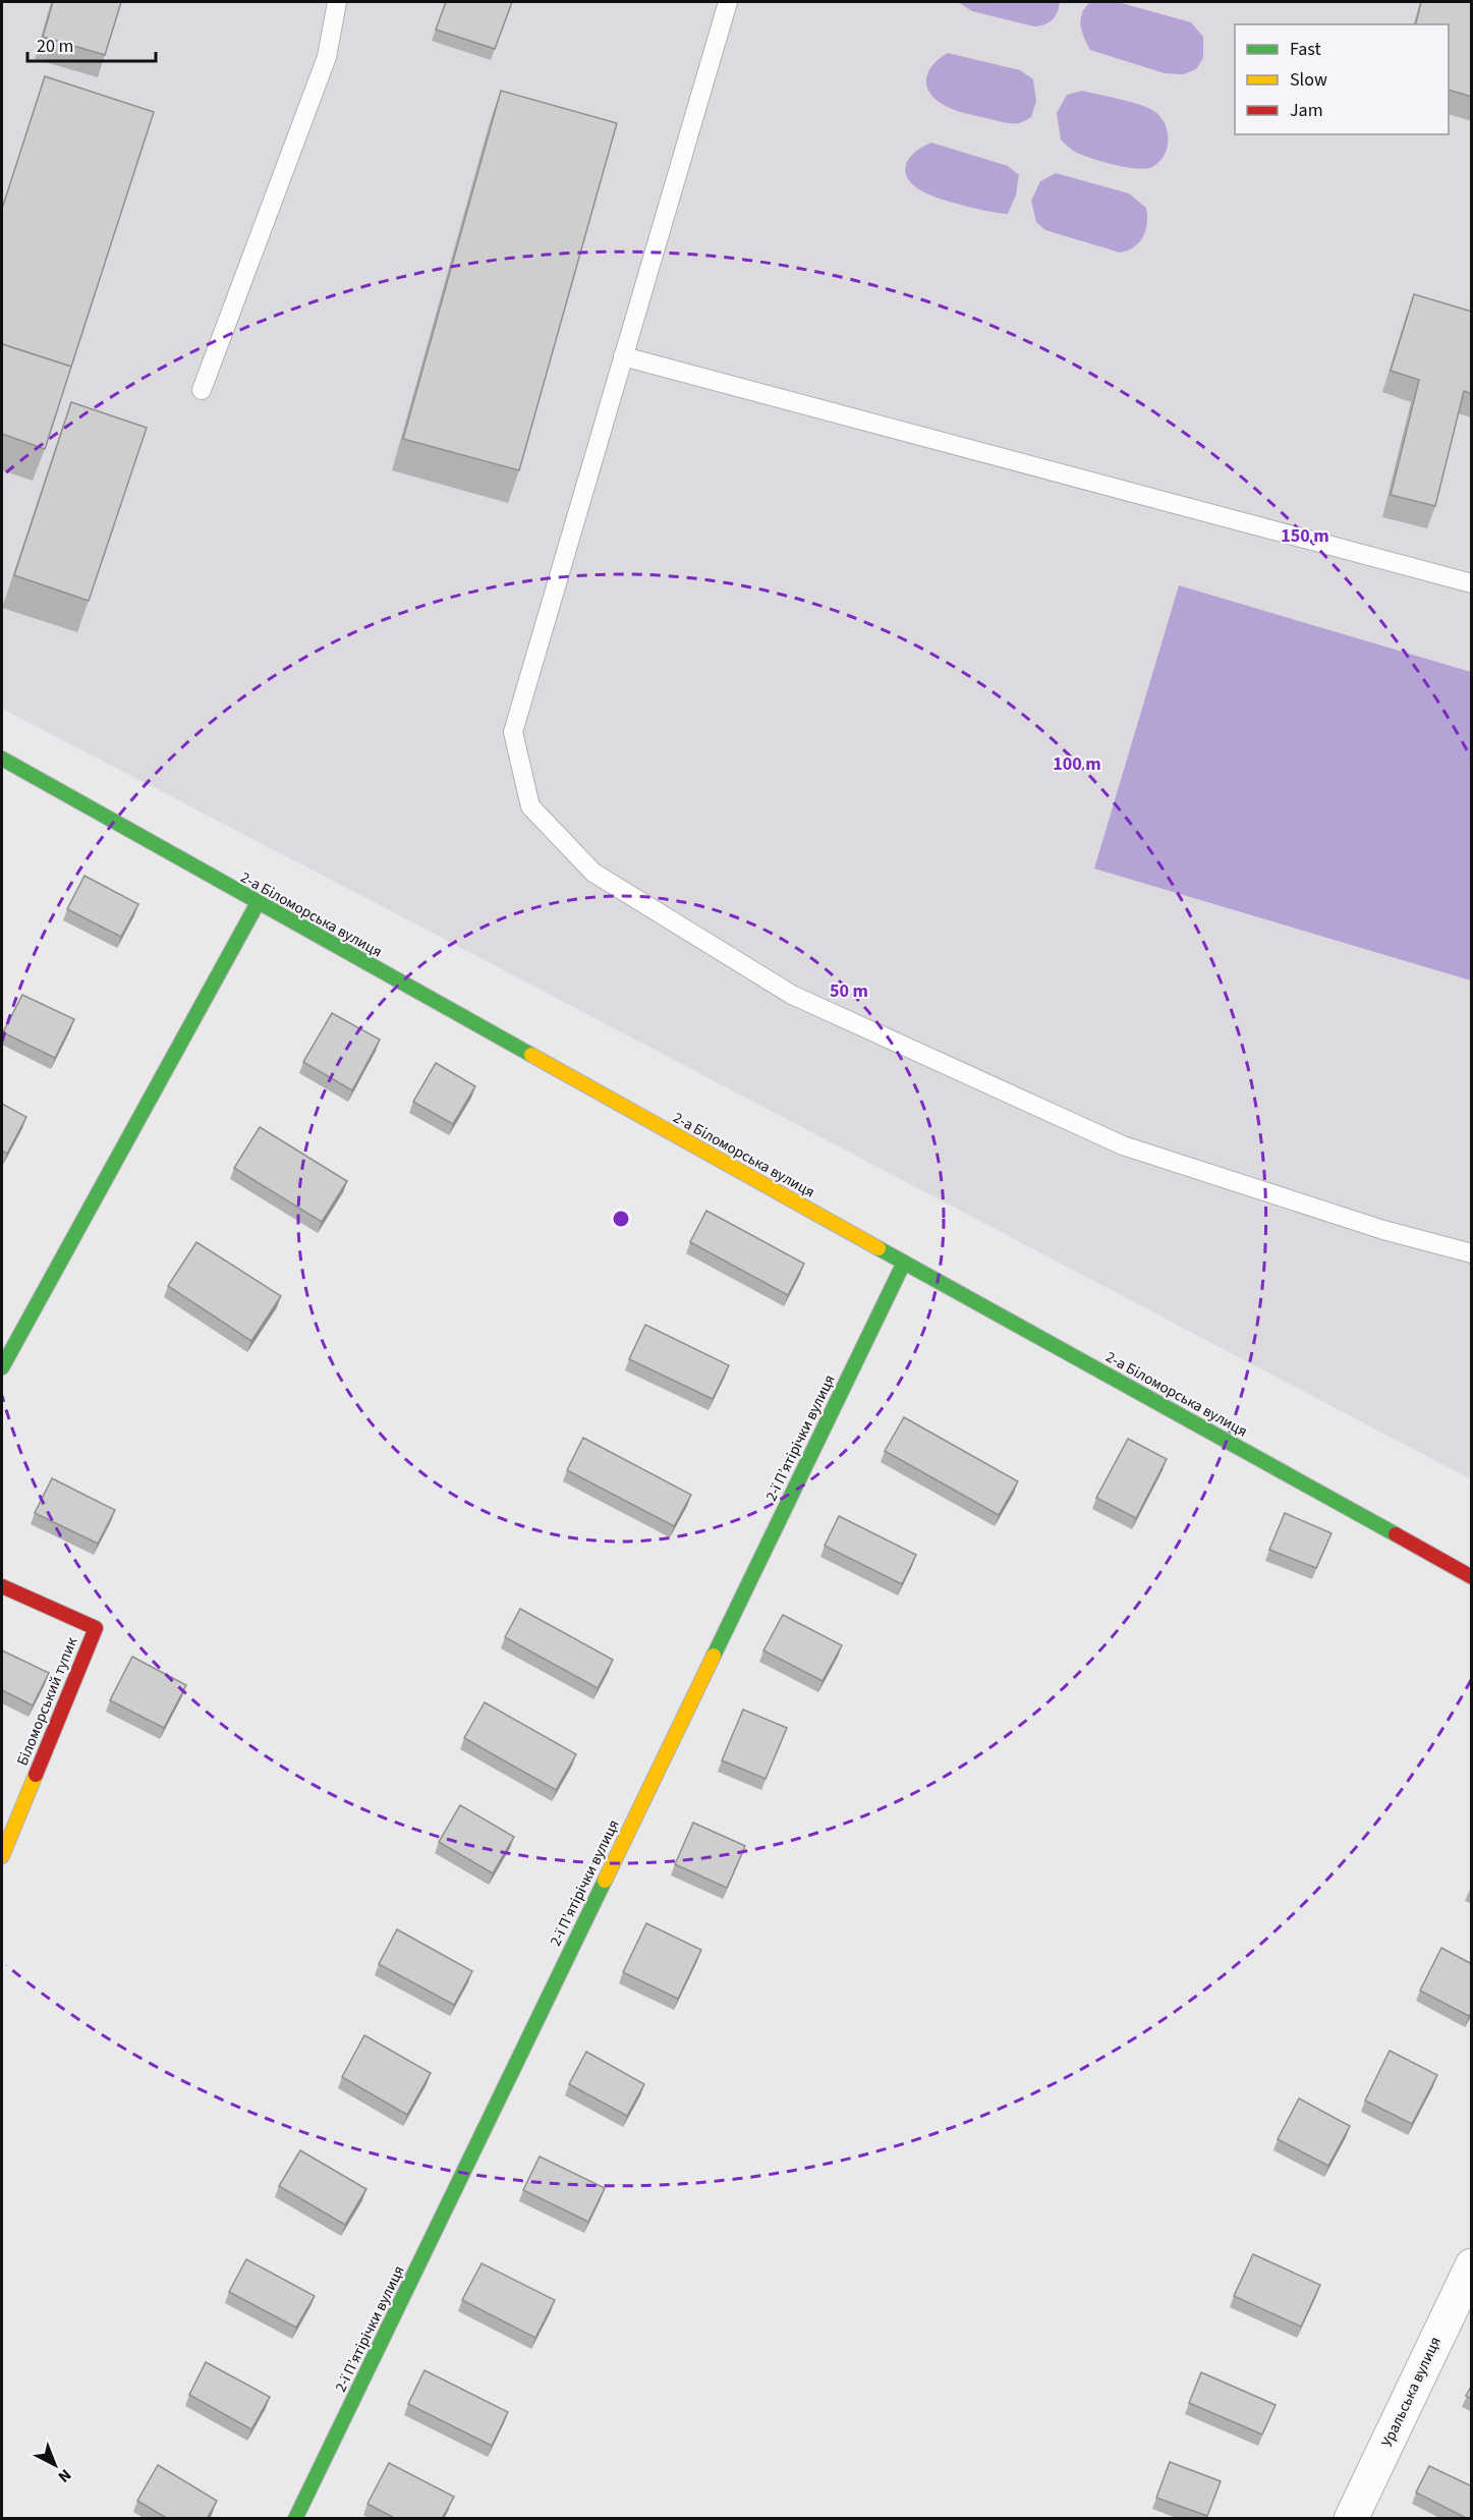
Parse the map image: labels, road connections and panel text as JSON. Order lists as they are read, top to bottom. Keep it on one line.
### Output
{"streets":{"street":["2-а Біломорська вулиця","2-ї П’ятірічки вулиця","Біломорський тупик","Уральська вулиця"]},"crossings":[["2-а Біломорська вулиця","2-ї П’ятірічки вулиця"]],"legend":["Fast","Slow","Jam"],"scale_bar":"20 m","north":"bottom right","rings":["150 m","100 m","50 m"]}
